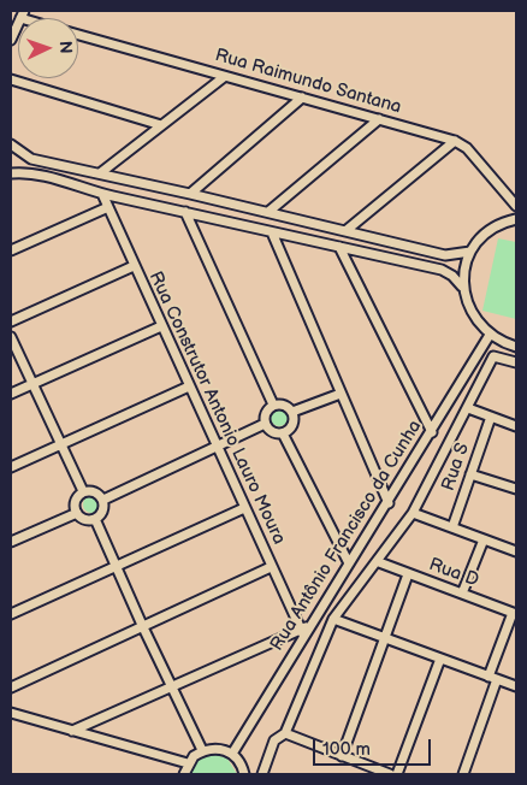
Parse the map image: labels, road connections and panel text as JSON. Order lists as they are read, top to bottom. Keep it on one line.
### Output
{"streets":{"street":["Rua Raimundo Santana","Rua Construtor Antonio Lauro Moura","Rua S","Rua Antônio Francisco da Cunha","Rua D"]},"crossings":[["Rua Construtor Antonio Lauro Moura","Rua Antônio Francisco da Cunha"]],"scale_bar":"100 m","north":"right"}
